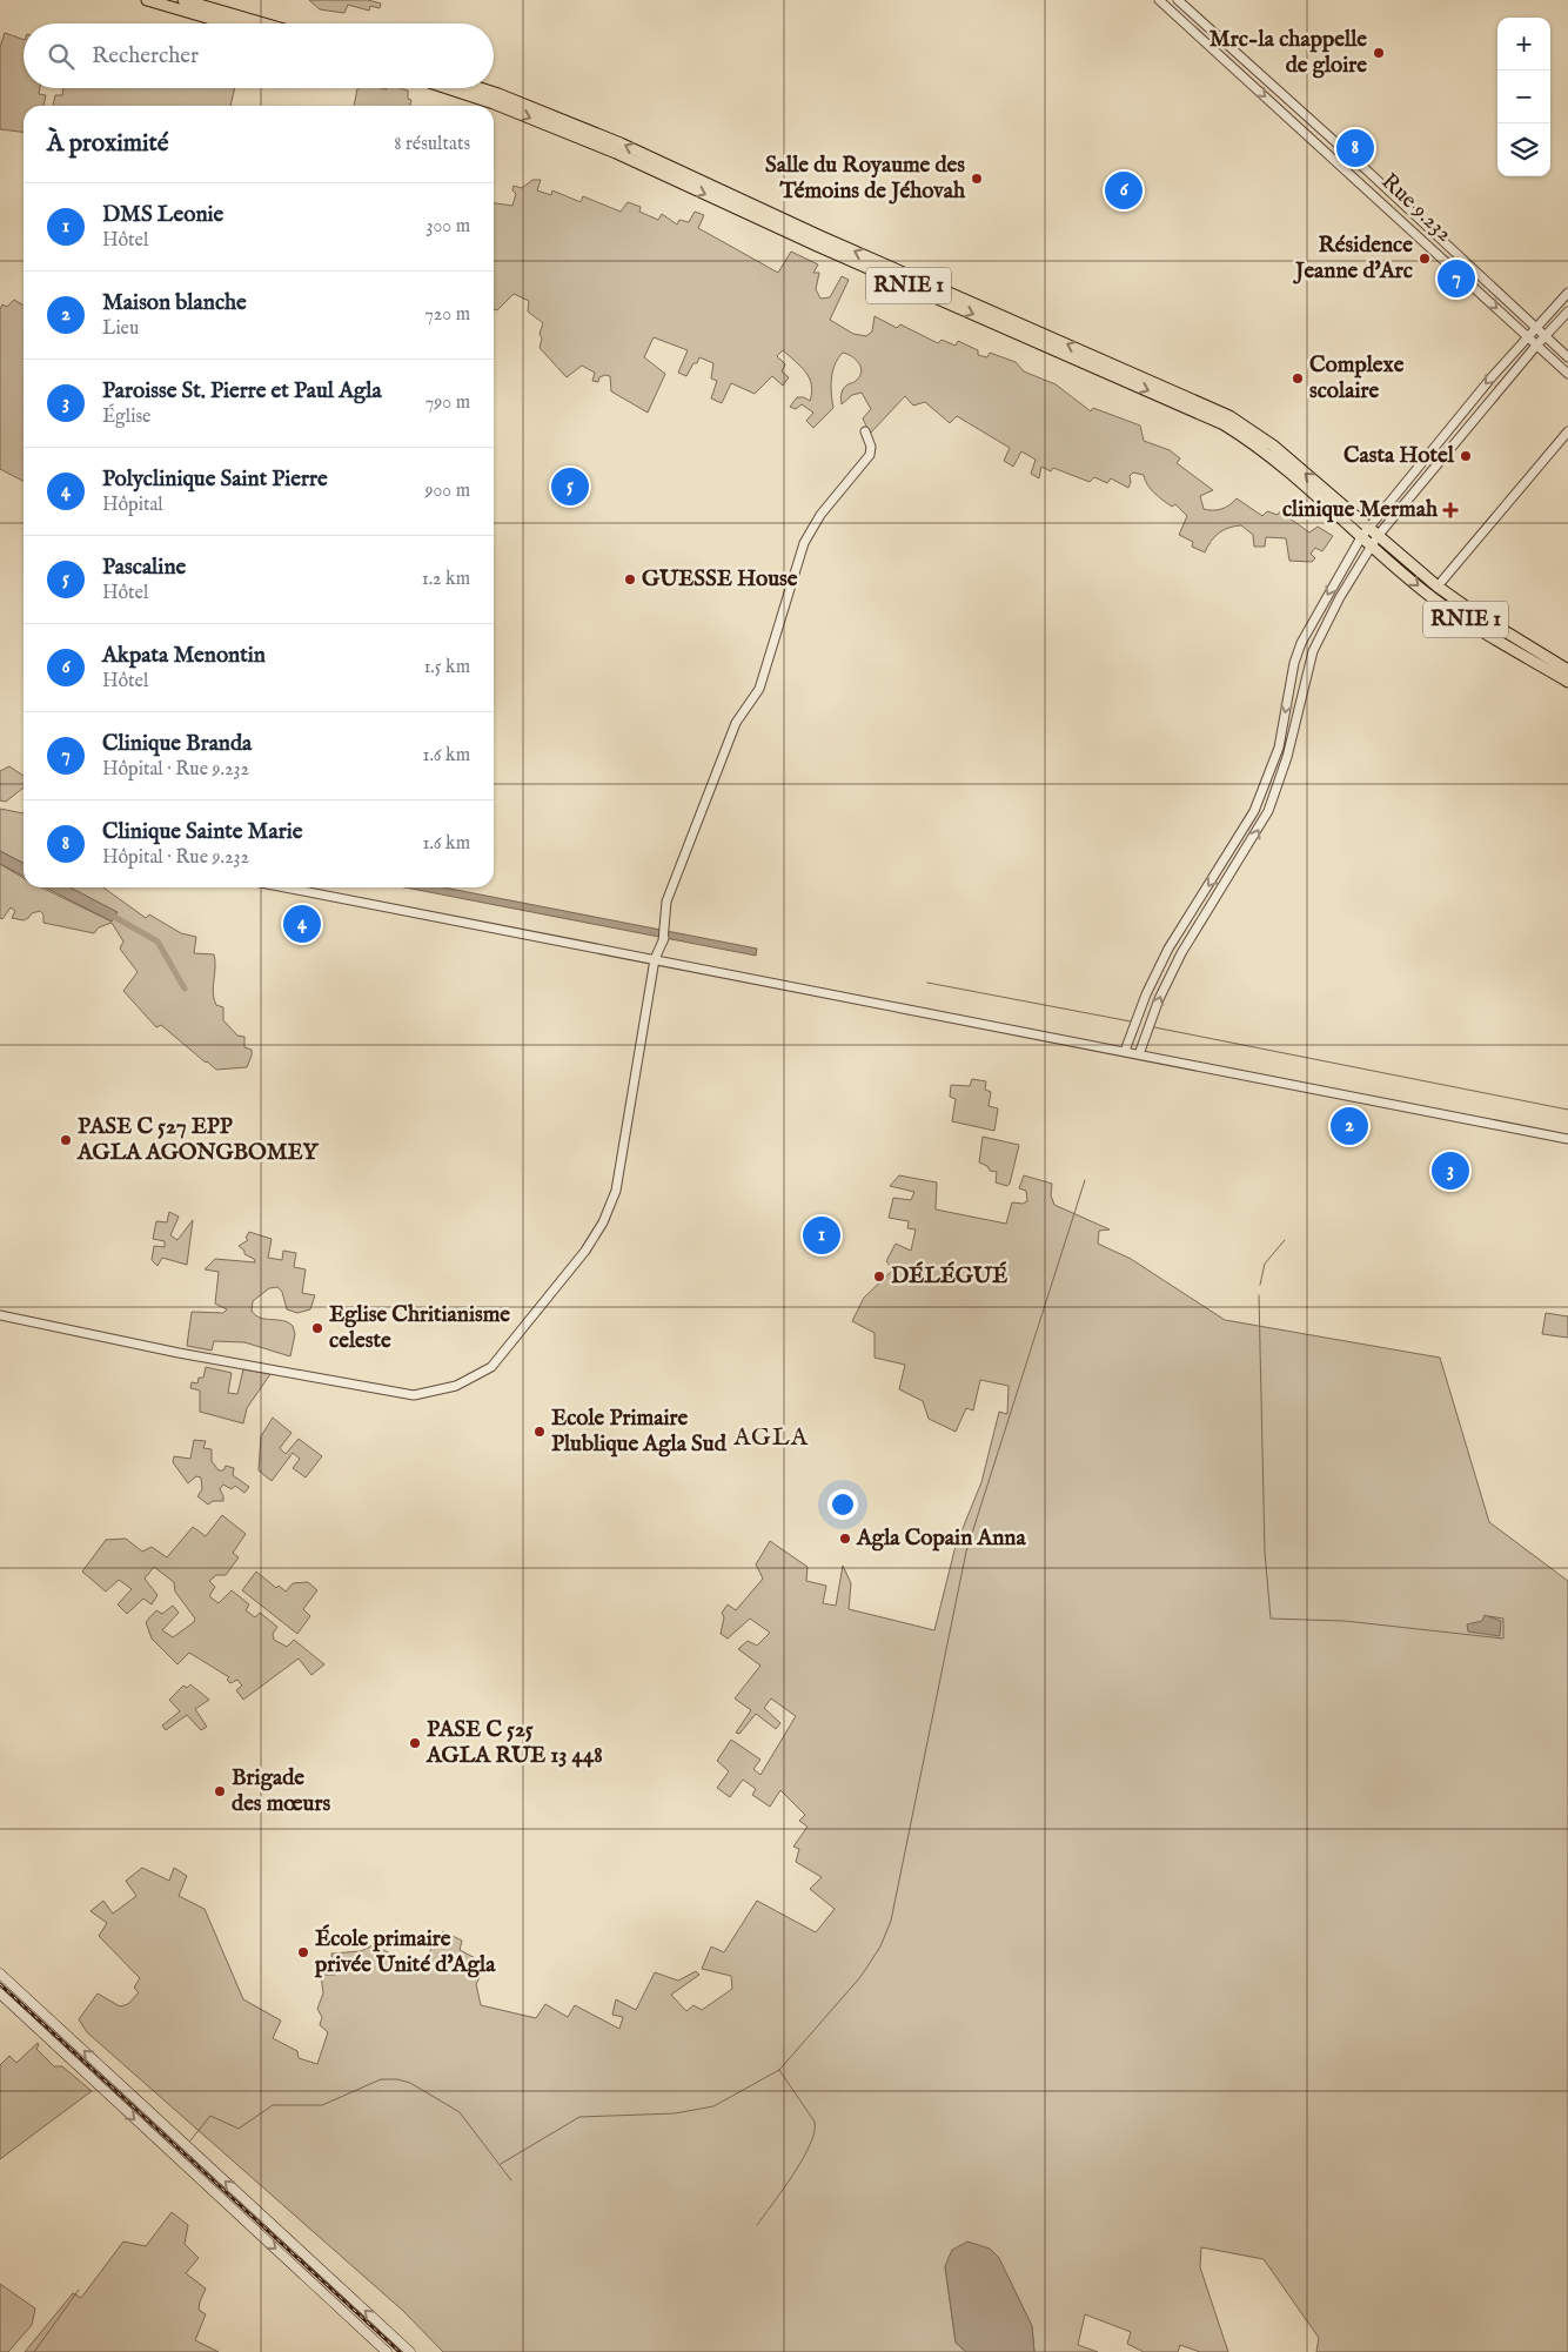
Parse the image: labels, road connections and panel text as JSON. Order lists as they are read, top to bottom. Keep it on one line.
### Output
{"streets":{"highway":["RNIE 1"],"street":["Rue 9.232"]},"districts":["AGLA"],"places":{"other":["Mrc-la chappelle de gloire","Salle du Royaume des Témoins de Jéhovah","Résidence Jeanne d'Arc","Complexe scolaire","Casta Hotel","GUESSE House","PASE C 527 EPP AGLA AGONGBOMEY","DÉLÉGUÉ","Eglise Chritianisme celeste","Ecole Primaire Plublique Agla Sud","Agla Copain Anna","PASE C 525 AGLA RUE 13 448","Brigade des mœurs","École primaire privée Unité d'Agla"],"health":["clinique Mermah"]},"page":{"map_buttons":["+","−"],"search":"Rechercher","heading":["À proximité","8 résultats"],"pins":["8","6","7","5","4","2","3","1"],"list":[{"mark":"1","name":"DMS Leonie","note":"Hôtel","value":"300 m"},{"mark":"2","name":"Maison blanche","note":"Lieu","value":"720 m"},{"mark":"3","name":"Paroisse St. Pierre et Paul Agla","note":"Église","value":"790 m"},{"mark":"4","name":"Polyclinique Saint Pierre","note":"Hôpital","value":"900 m"},{"mark":"5","name":"Pascaline","note":"Hôtel","value":"1.2 km"},{"mark":"6","name":"Akpata Menontin","note":"Hôtel","value":"1.5 km"},{"mark":"7","name":"Clinique Branda","note":"Hôpital · Rue 9.232","value":"1.6 km"},{"mark":"8","name":"Clinique Sainte Marie","note":"Hôpital · Rue 9.232","value":"1.6 km"}]}}
